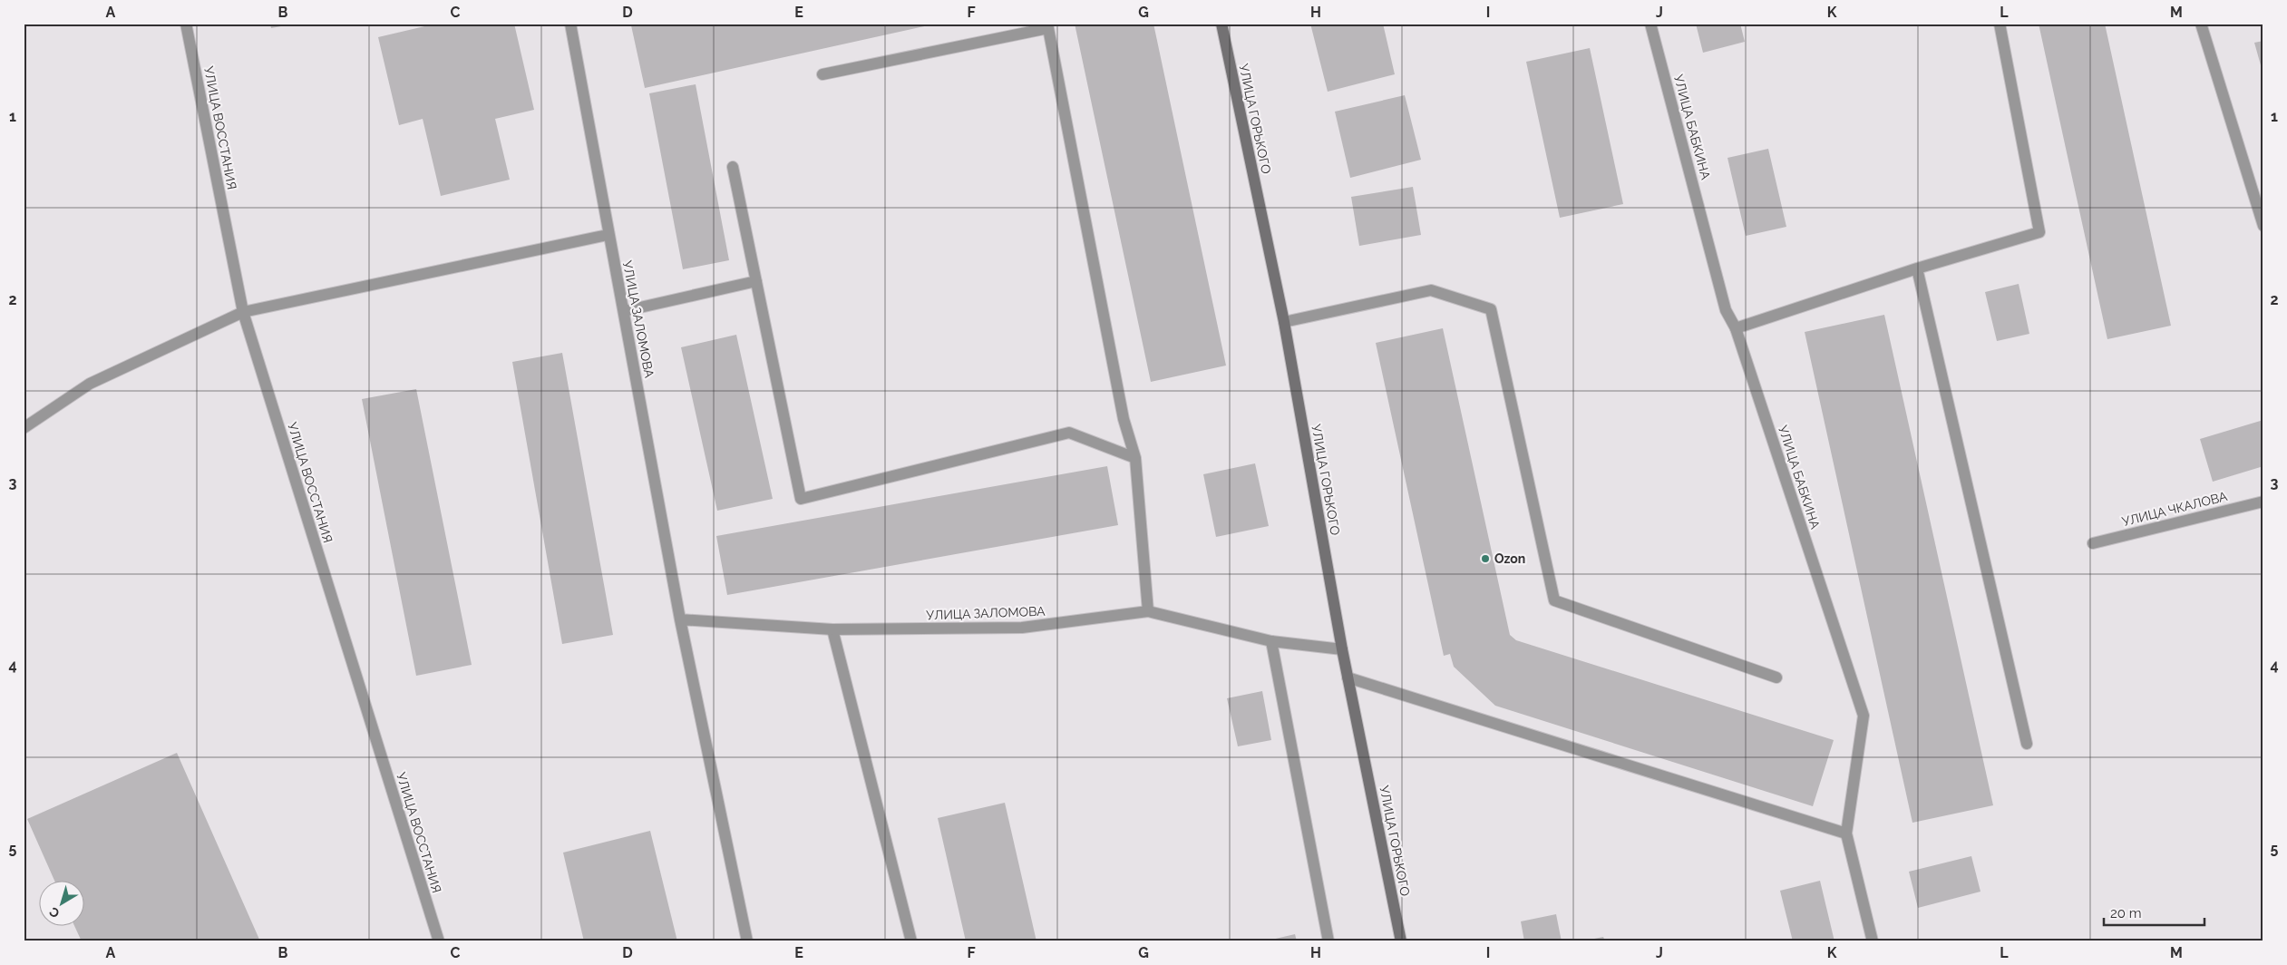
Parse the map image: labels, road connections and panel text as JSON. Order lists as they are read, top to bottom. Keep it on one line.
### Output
{"streets":{"street":["УЛИЦА ГОРЬКОГО","УЛИЦА БАБКИНА","УЛИЦА ВОССТАНИЯ","УЛИЦА ЗАЛОМОВА","УЛИЦА ЧКАЛОВА"]},"crossings":[["УЛИЦА ГОРЬКОГО","УЛИЦА ЗАЛОМОВА"]],"places":["Ozon"],"scale_bar":"20 m","north":"bottom left","grid":{"columns":["A","B","C","D","E","F","G","H","I","J","K","L","M"],"rows":["1","2","3","4","5"]}}
